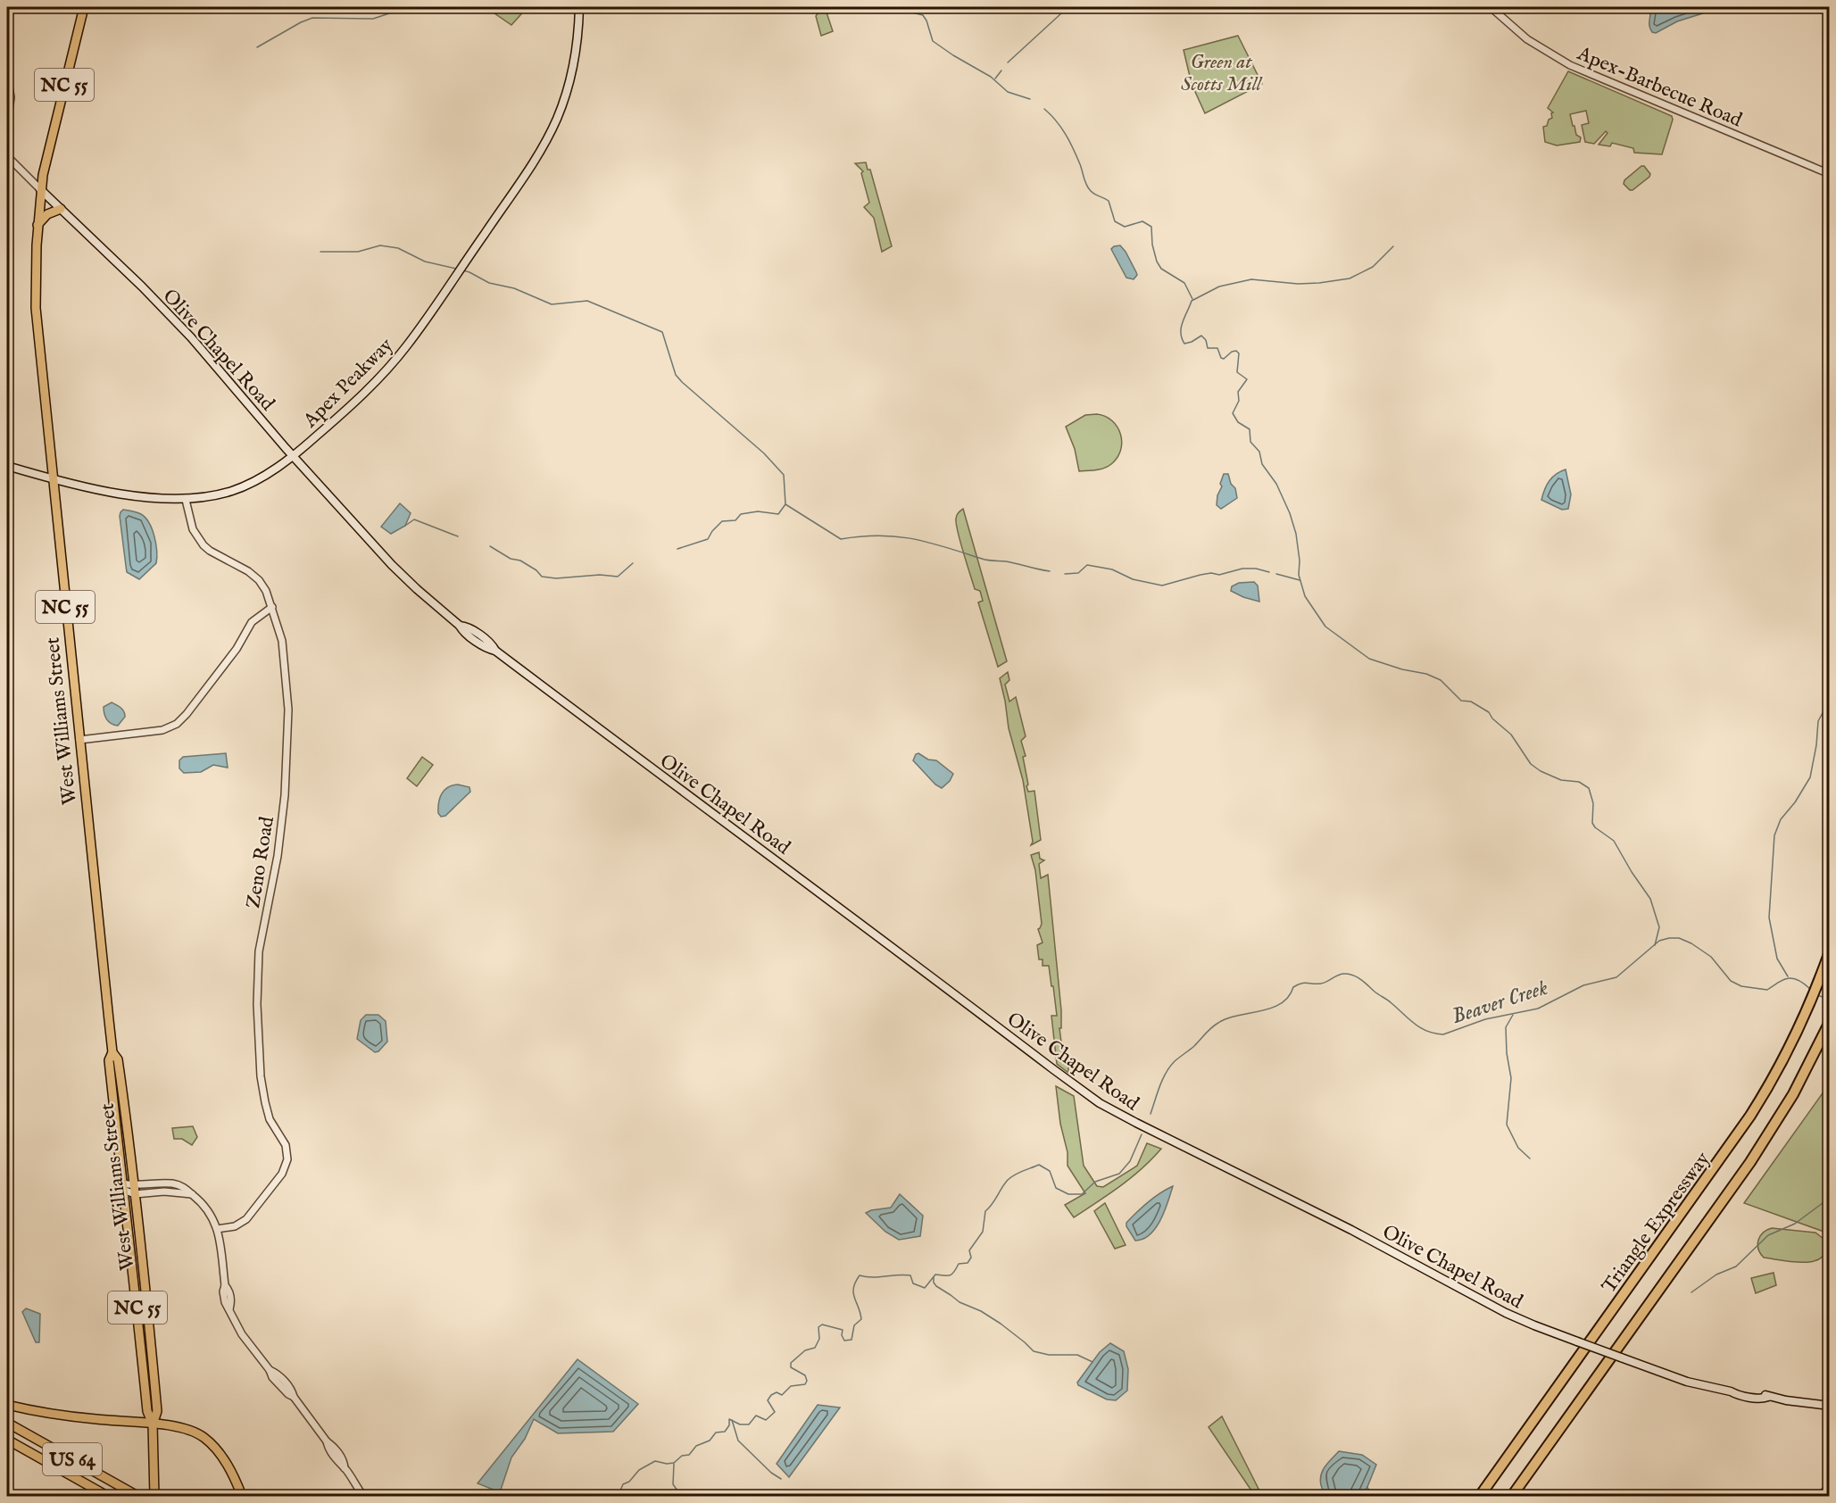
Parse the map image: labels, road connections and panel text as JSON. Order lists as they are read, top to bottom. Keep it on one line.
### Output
{"streets":{"highway":["Triangle Expressway"],"main road":["NC 55","Olive Chapel Road","Apex Peakway","West Williams Street","US 64"],"street":["Apex-Barbecue Road","Zeno Road"]},"crossings":[["NC 55","West Williams Street"],["Olive Chapel Road","Apex Peakway"],["Olive Chapel Road","West Williams Street"],["Apex Peakway","West Williams Street"],["Apex Peakway","Zeno Road"]],"water":["Beaver Creek"],"parks":["Green at Scotts Mill"]}
